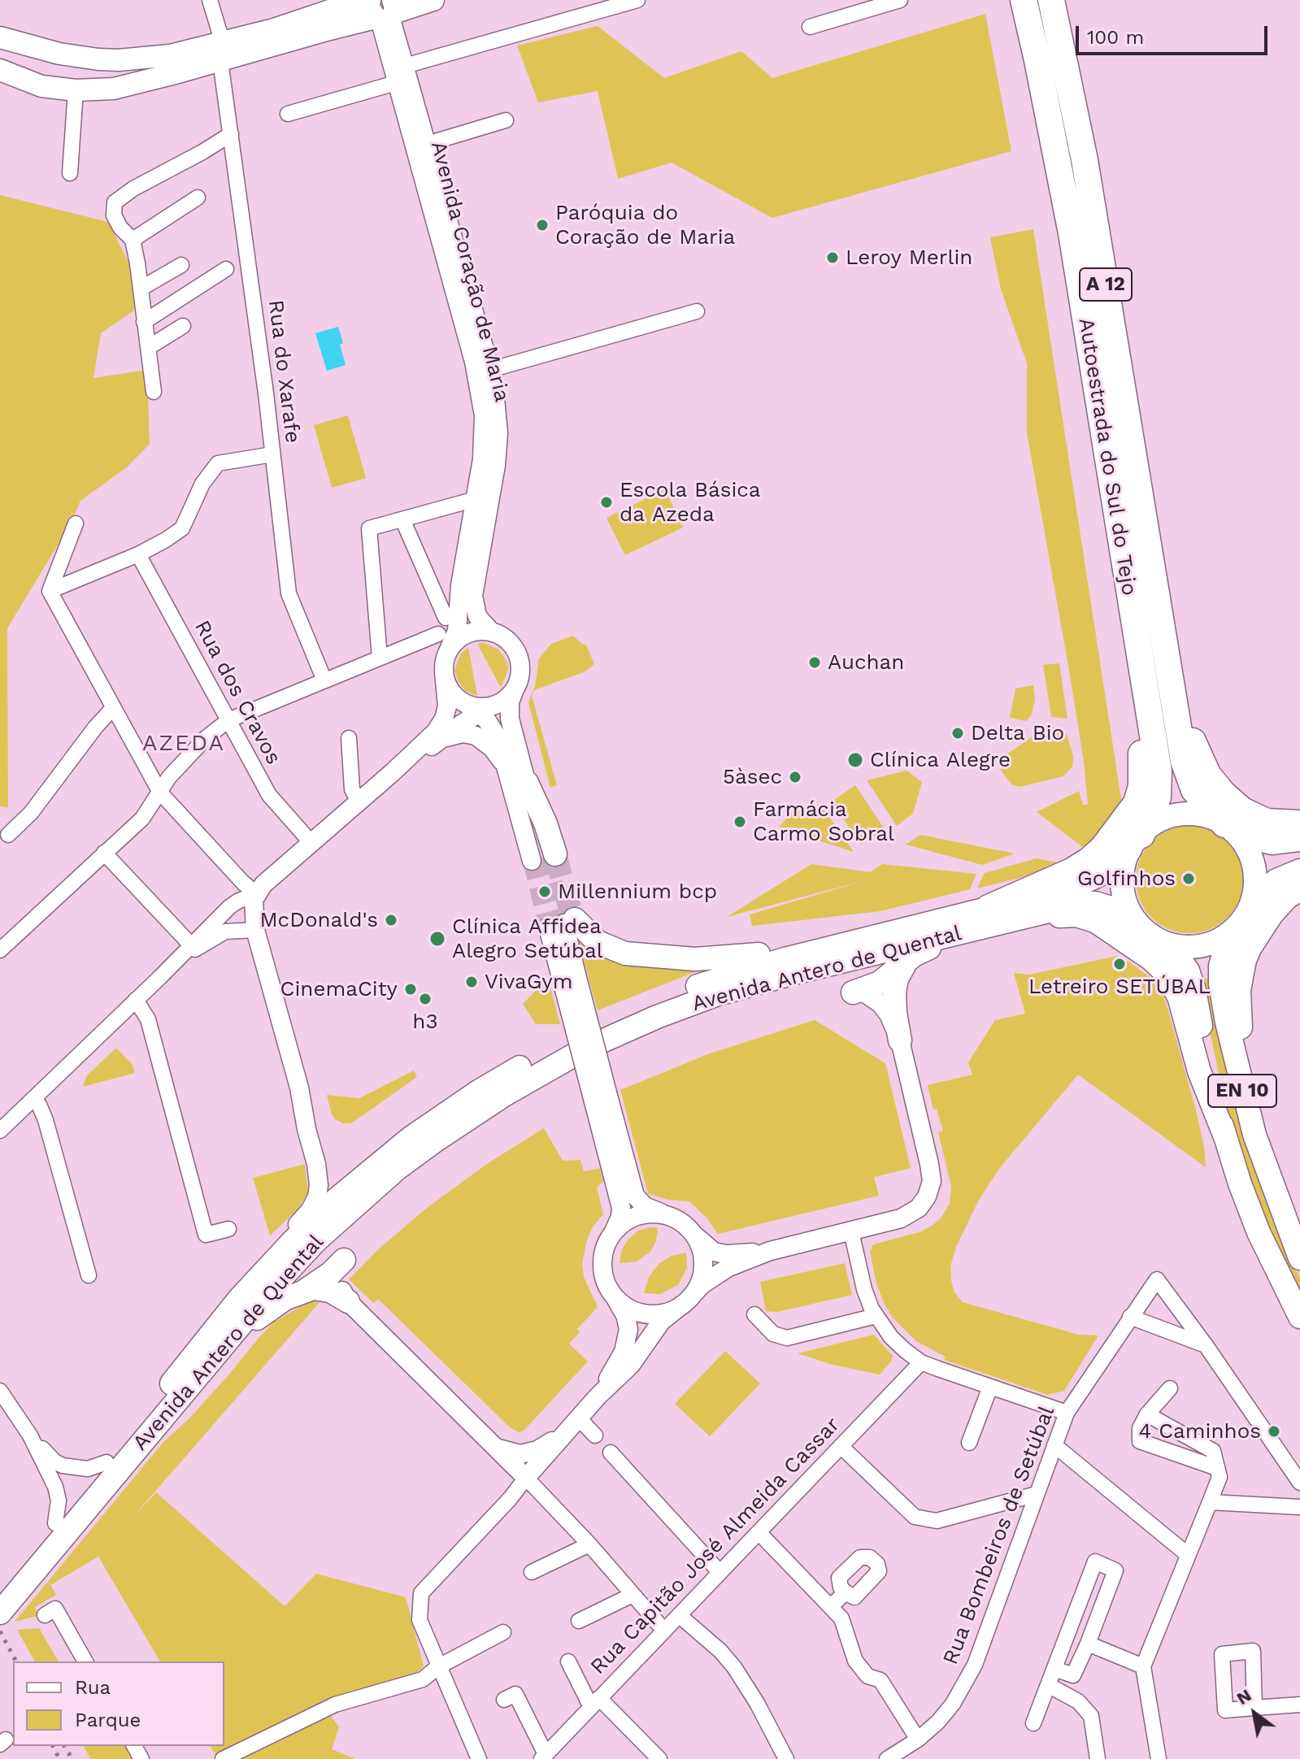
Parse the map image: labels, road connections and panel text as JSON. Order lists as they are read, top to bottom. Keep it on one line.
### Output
{"streets":{"highway":["A 12","Autoestrada do Sul do Tejo"],"main road":["Avenida Antero de Quental","EN 10"],"street":["Avenida Coração de Maria","Rua do Xarafe","Rua dos Cravos","Rua Bombeiros de Setúbal","Rua Capitão José Almeida Cassar"]},"crossings":[["Autoestrada do Sul do Tejo","Avenida Antero de Quental"],["Autoestrada do Sul do Tejo","EN 10"],["Avenida Antero de Quental","EN 10"]],"districts":["AZEDA"],"places":["Paróquia do Coração de Maria","Leroy Merlin","Escola Básica da Azeda","Auchan","Delta Bio","Clínica Alegre","5àsec","Farmácia Carmo Sobral","Golfinhos","Millennium bcp","McDonald's","Clínica Affidea Alegro Setúbal","Letreiro SETÚBAL","VivaGym","CinemaCity","h3","4 Caminhos"],"legend":["Rua","Parque"],"scale_bar":"100 m","north":"top left"}
